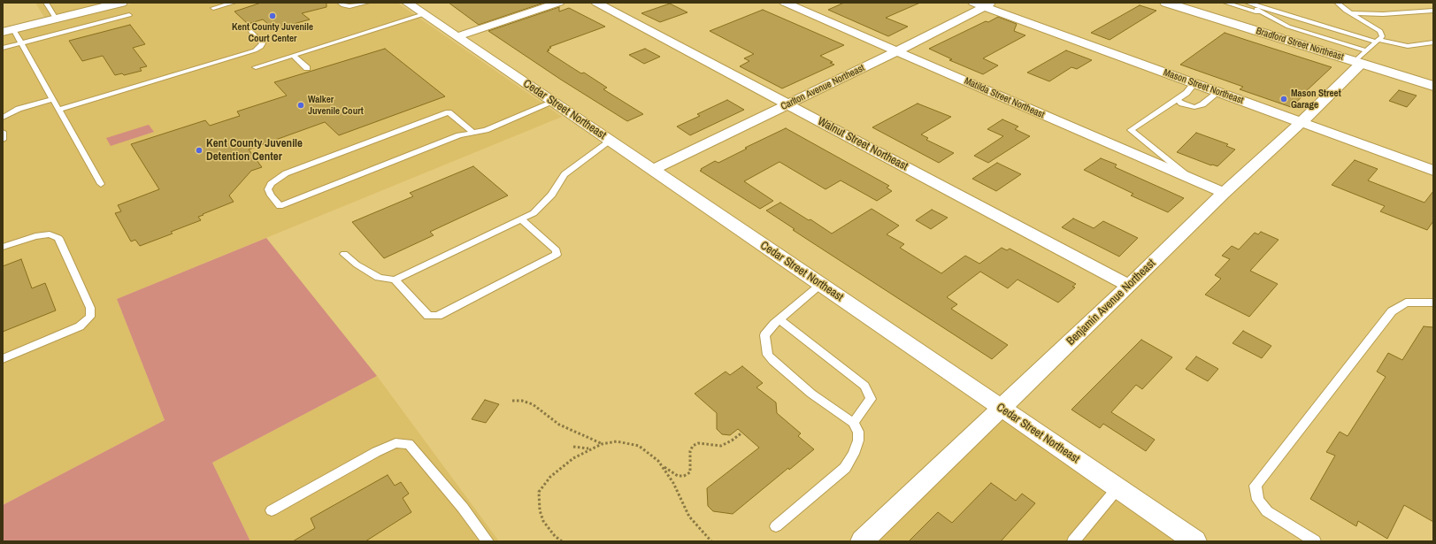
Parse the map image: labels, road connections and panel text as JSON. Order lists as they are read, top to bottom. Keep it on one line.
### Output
{"streets":{"street":["Bradford Street Northeast","Mason Street Northeast","Carlton Avenue Northeast","Matilda Street Northeast","Cedar Street Northeast","Walnut Street Northeast","Benjamin Avenue Northeast"]},"crossings":[["Bradford Street Northeast","Benjamin Avenue Northeast"],["Mason Street Northeast","Carlton Avenue Northeast"],["Mason Street Northeast","Benjamin Avenue Northeast"],["Carlton Avenue Northeast","Matilda Street Northeast"],["Carlton Avenue Northeast","Cedar Street Northeast"],["Carlton Avenue Northeast","Walnut Street Northeast"],["Matilda Street Northeast","Benjamin Avenue Northeast"],["Cedar Street Northeast","Benjamin Avenue Northeast"],["Walnut Street Northeast","Benjamin Avenue Northeast"]],"places":["Kent County Juvenile Court Center","Mason Street Garage","Walker Juvenile Court","Kent County Juvenile Detention Center"]}
